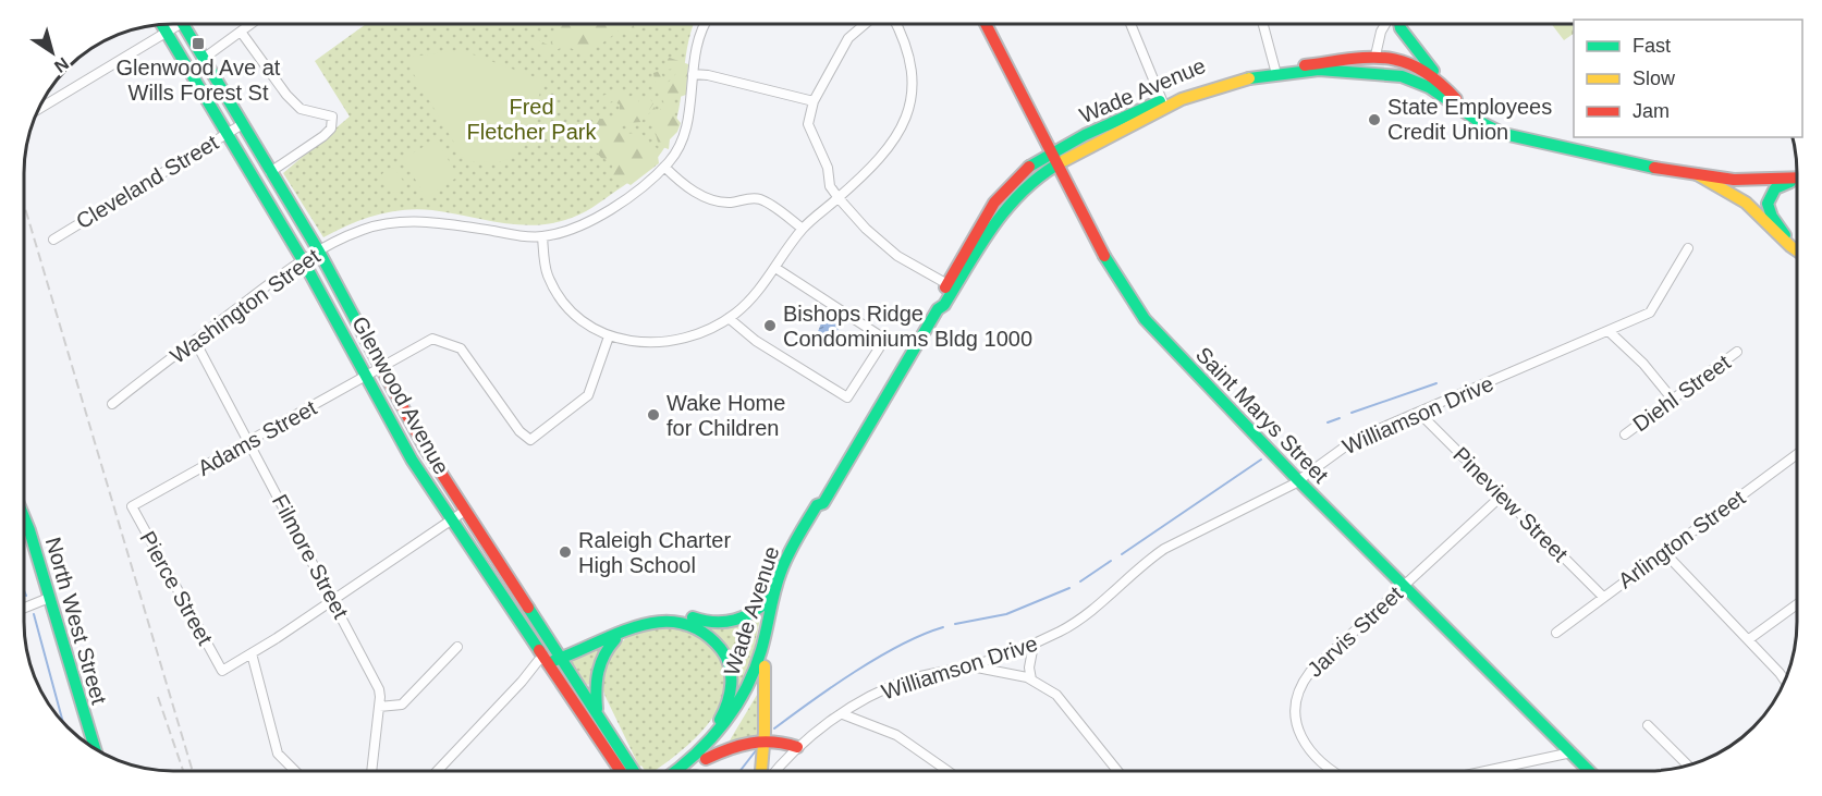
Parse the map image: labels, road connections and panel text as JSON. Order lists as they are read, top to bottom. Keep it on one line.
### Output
{"streets":{"main road":["Wade Avenue","Glenwood Avenue","Saint Marys Street","North West Street"],"street":["Cleveland Street","Washington Street","Diehl Street","Williamson Drive","Adams Street","Pineview Street","Arlington Street","Filmore Street","Pierce Street","Jarvis Street"]},"crossings":[["Wade Avenue","Saint Marys Street"],["Cleveland Street","Glenwood Avenue"],["Washington Street","Glenwood Avenue"],["Washington Street","Filmore Street"],["Glenwood Avenue","Adams Street"],["Saint Marys Street","Williamson Drive"],["Saint Marys Street","Jarvis Street"],["Williamson Drive","Pineview Street"],["Adams Street","Filmore Street"],["Adams Street","Pierce Street"],["Pineview Street","Arlington Street"],["Pineview Street","Jarvis Street"]],"parks":["Fred Fletcher Park"],"places":{"transit":["Glenwood Ave at Wills Forest St"],"other":["State Employees Credit Union","Bishops Ridge Condominiums Bldg 1000","Wake Home for Children","Raleigh Charter High School"]},"legend":["Fast","Slow","Jam"],"north":"bottom right"}
